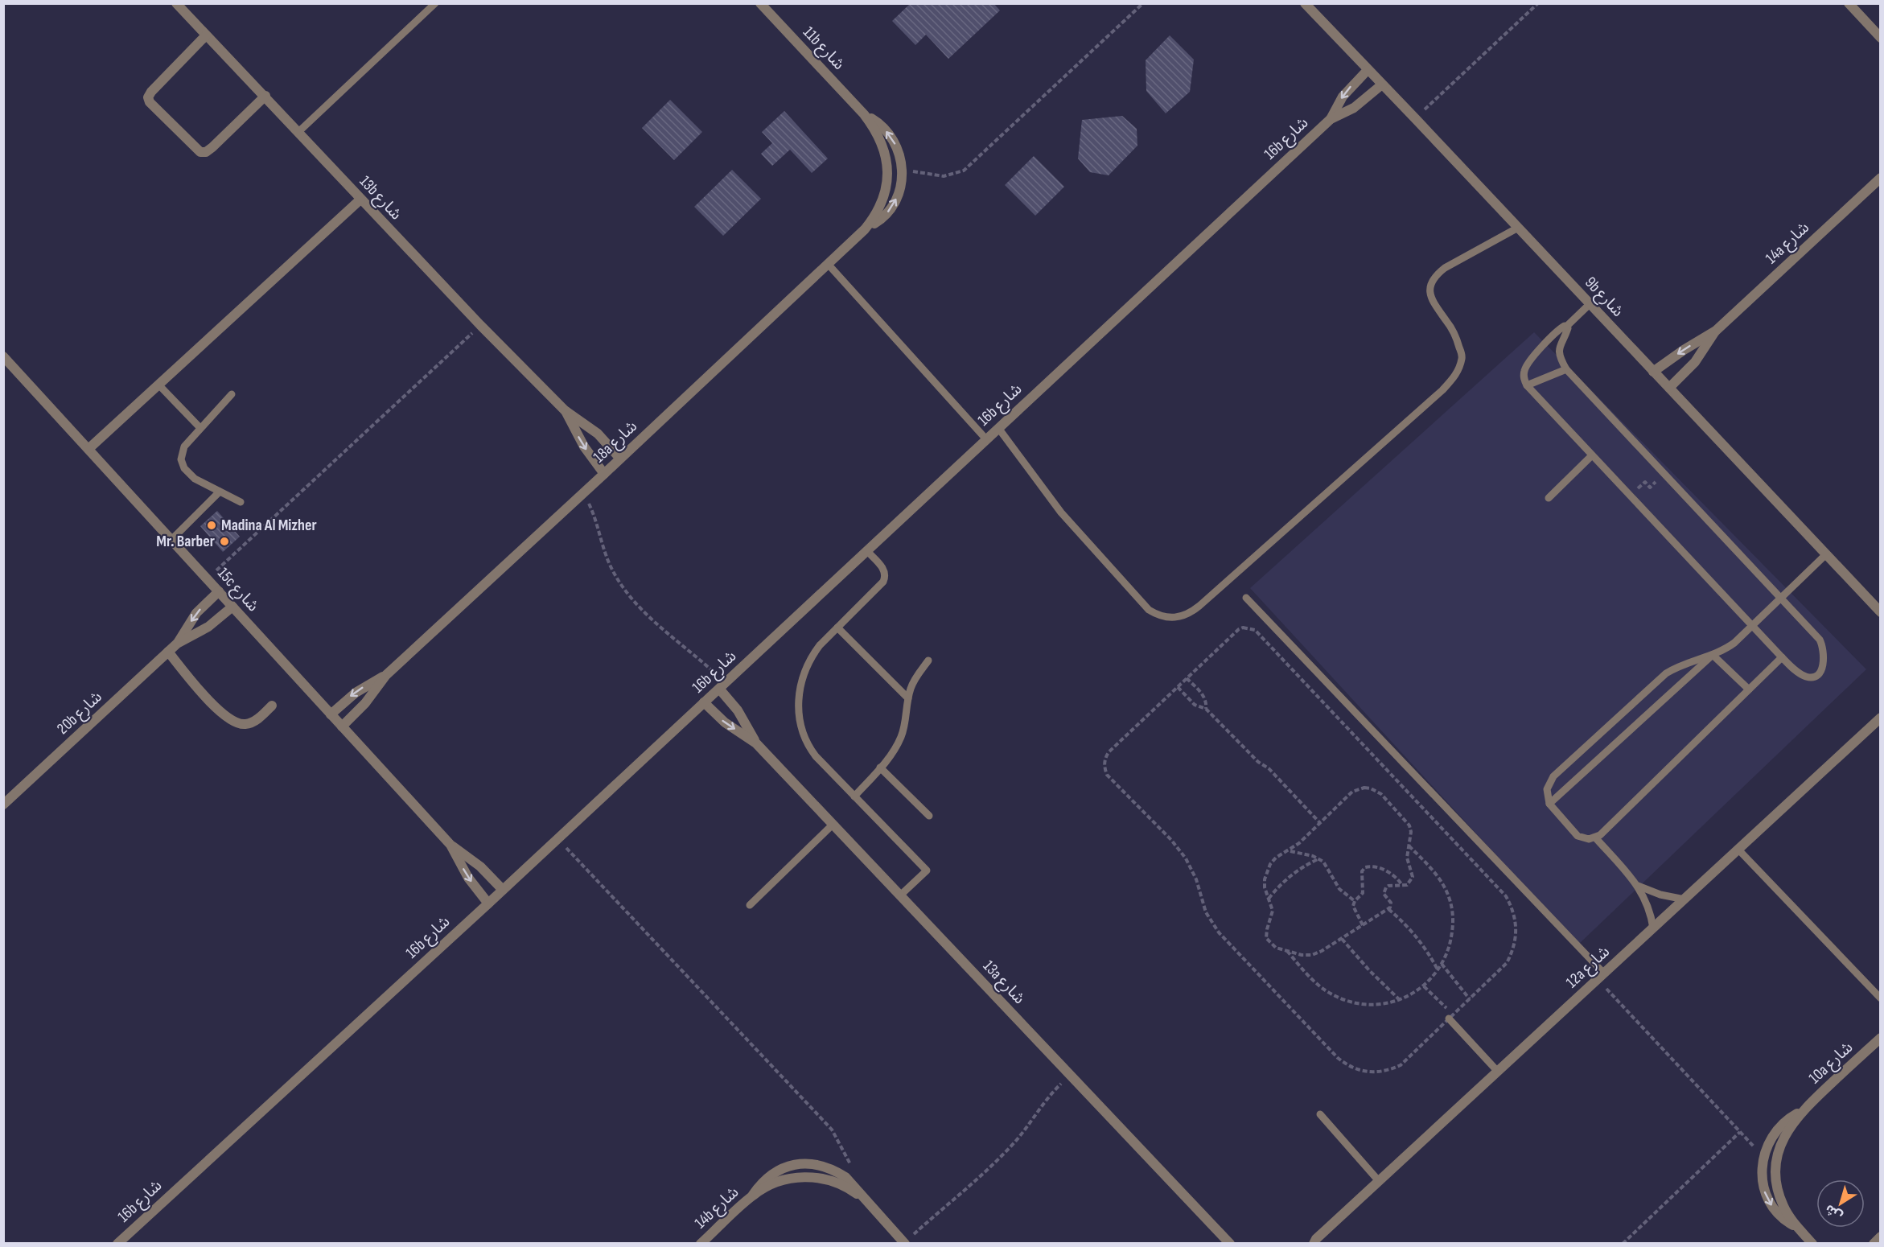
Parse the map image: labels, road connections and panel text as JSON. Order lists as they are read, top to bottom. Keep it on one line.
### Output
{"streets":{"street":["11b شارع","16b شارع","13b شارع","14a شارع","9b شارع","18a شارع","15c شارع","20b شارع","12a شارع","13a شارع","10a شارع","14b شارع"]},"crossings":[["11b شارع","18a شارع"],["16b شارع","9b شارع"],["16b شارع","15c شارع"],["16b شارع","13a شارع"],["13b شارع","18a شارع"],["14a شارع","9b شارع"],["18a شارع","15c شارع"],["15c شارع","20b شارع"]],"places":["Madina Al Mizher","Mr. Barber"],"north":"bottom left"}
